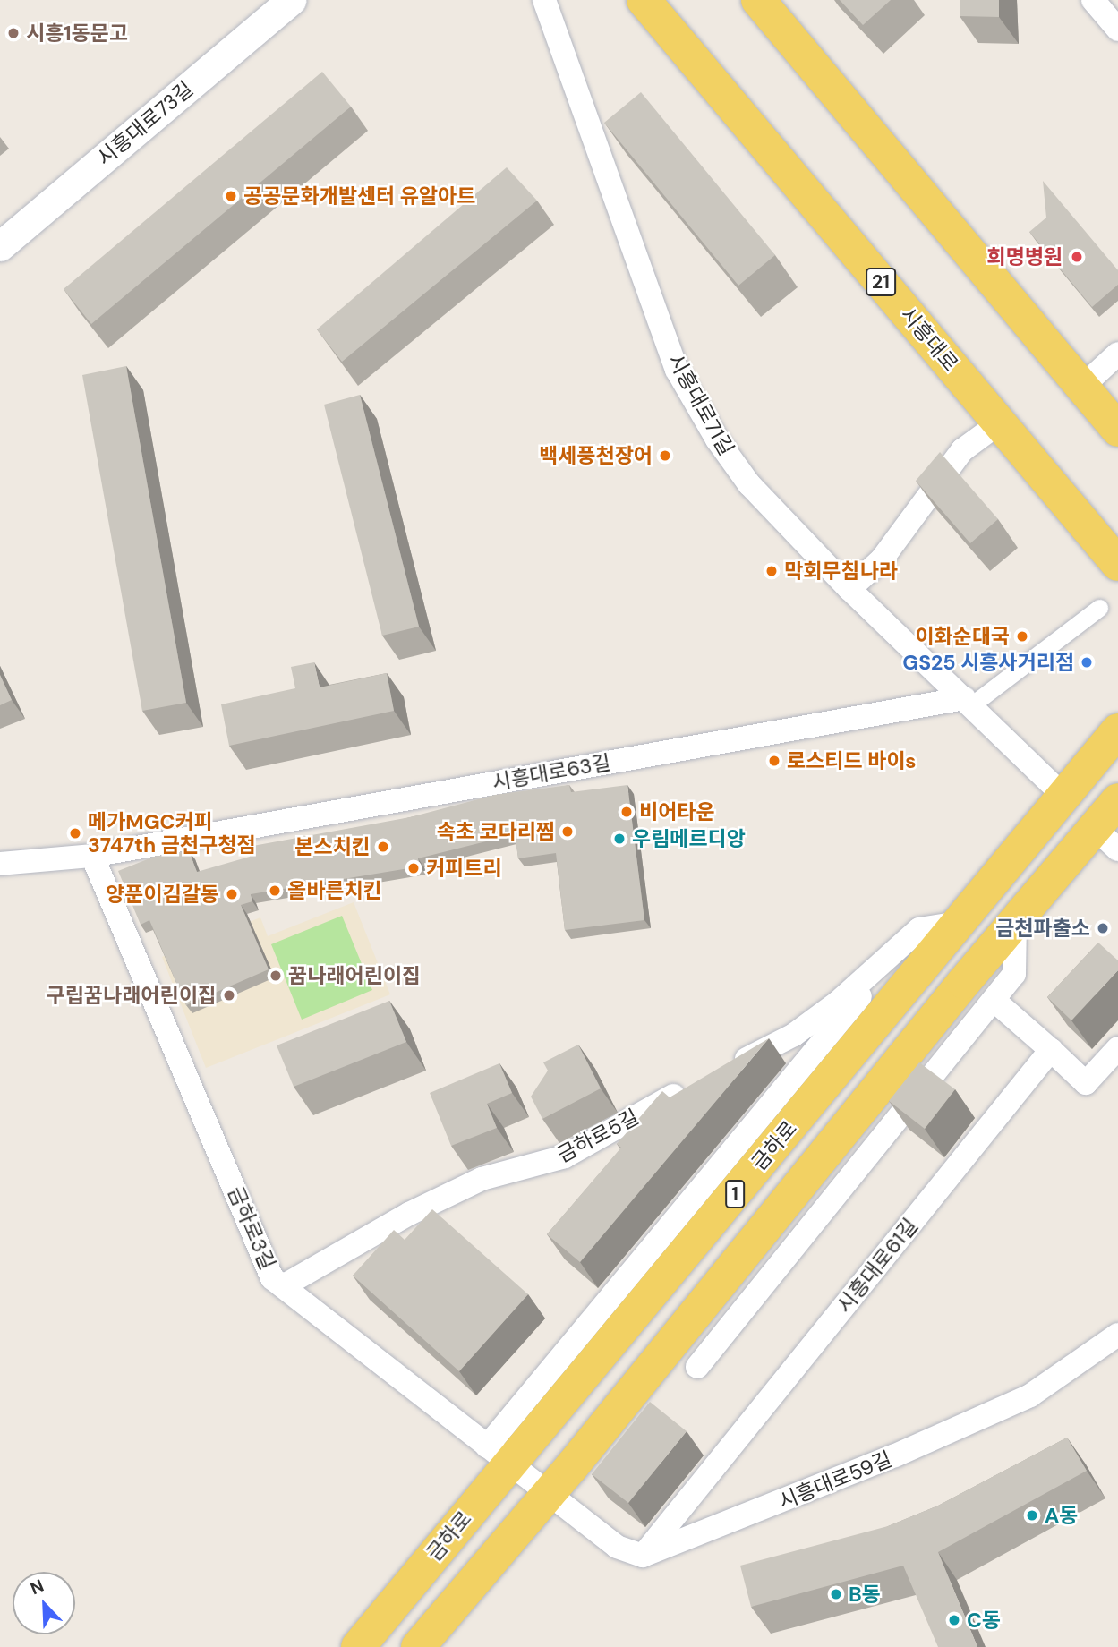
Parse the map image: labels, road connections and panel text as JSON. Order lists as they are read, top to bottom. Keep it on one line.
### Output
{"streets":{"main road":["21","시흥대로","금하로","1"],"street":["시흥대로73길","시흥대로71길","시흥대로63길","금하로5길","금하로3길","시흥대로61길","시흥대로59길"]},"crossings":[["시흥대로71길","시흥대로63길"],["시흥대로63길","금하로3길"],["금하로5길","금하로3길"],["금하로","금하로3길"],["1","금하로3길"],["시흥대로61길","시흥대로59길"]],"places":["시흥1동문고","공공문화개발센터 유알아트","희명병원","백세풍천장어","막회무침나라","이화순대국","GS25 시흥사거리점","로스티드 바이s","비어타운","속초 코다리찜","메가MGC커피 3747th 금천구청점","우림메르디앙","본스치킨","커피트리","올바른치킨","양푼이김갈동","금천파출소","꿈나래어린이집","구립꿈나래어린이집","A동","B동","C동"],"north":"top left"}
